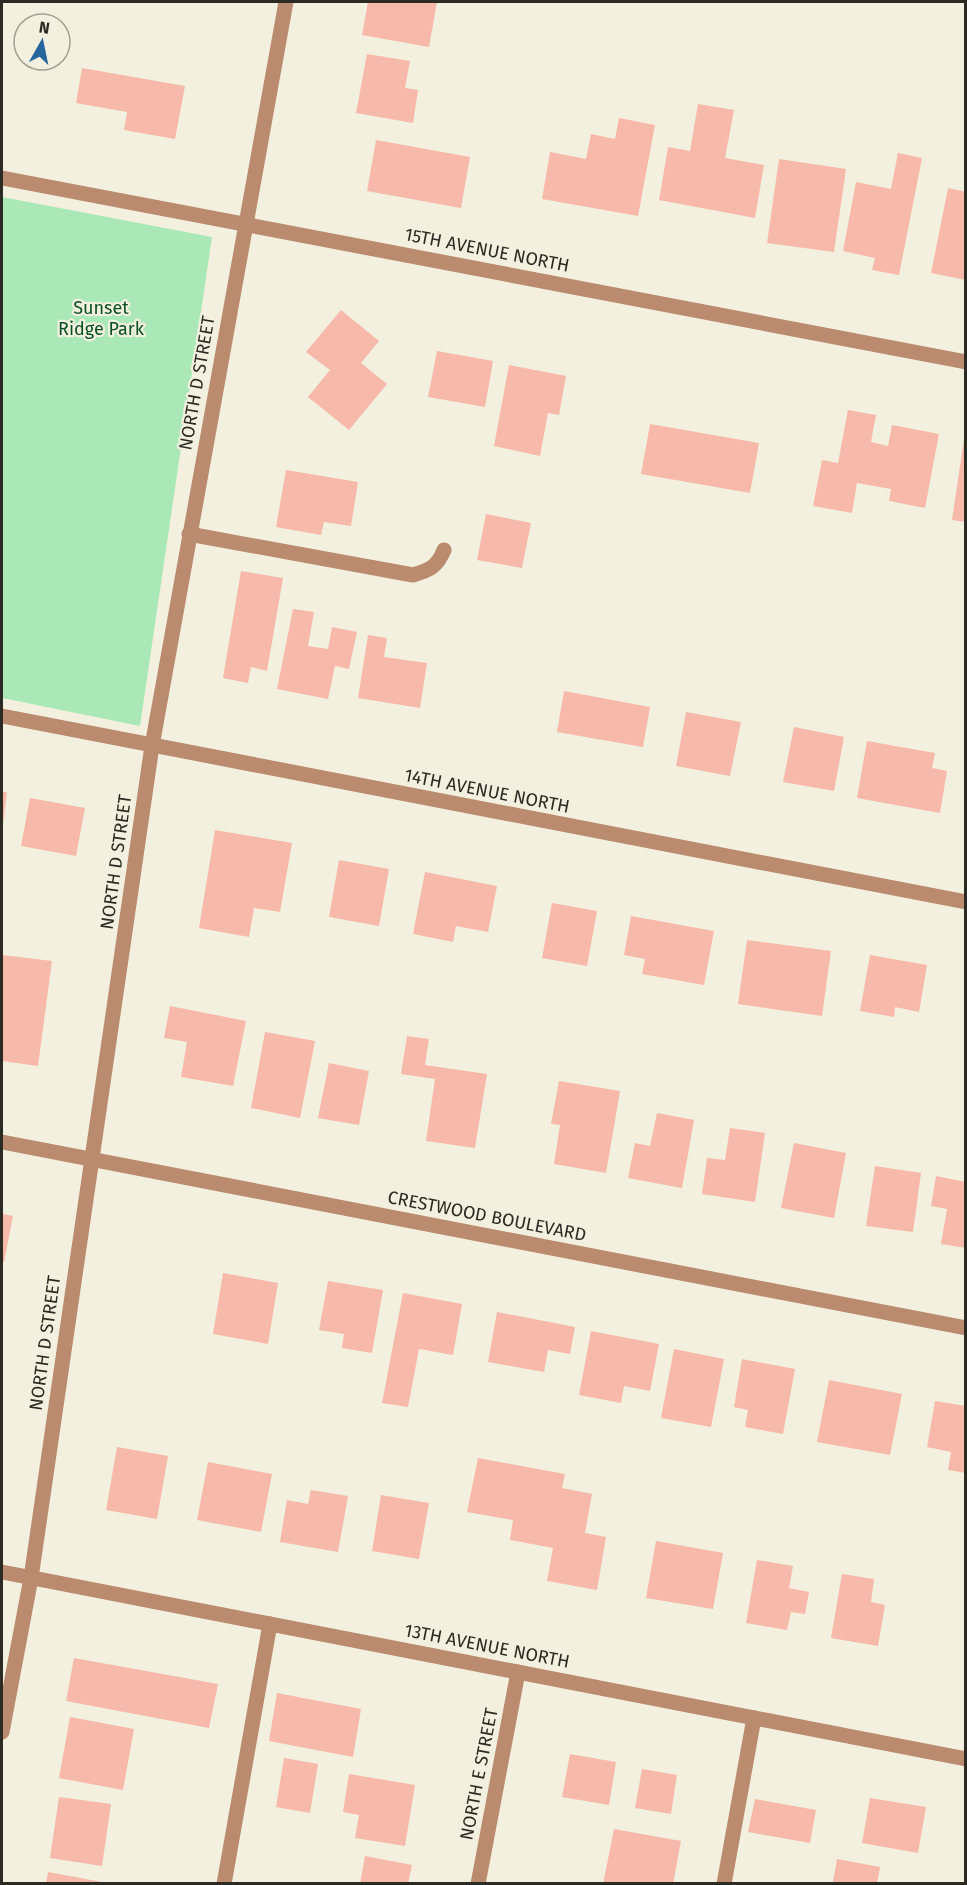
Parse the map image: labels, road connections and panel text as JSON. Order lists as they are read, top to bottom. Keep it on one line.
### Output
{"streets":{"street":["15TH AVENUE NORTH","NORTH D STREET","14TH AVENUE NORTH","CRESTWOOD BOULEVARD","13TH AVENUE NORTH","NORTH E STREET"]},"crossings":[["15TH AVENUE NORTH","NORTH D STREET"],["NORTH D STREET","14TH AVENUE NORTH"],["NORTH D STREET","CRESTWOOD BOULEVARD"],["NORTH D STREET","13TH AVENUE NORTH"],["13TH AVENUE NORTH","NORTH E STREET"]],"parks":["Sunset Ridge Park"],"north":"top"}
